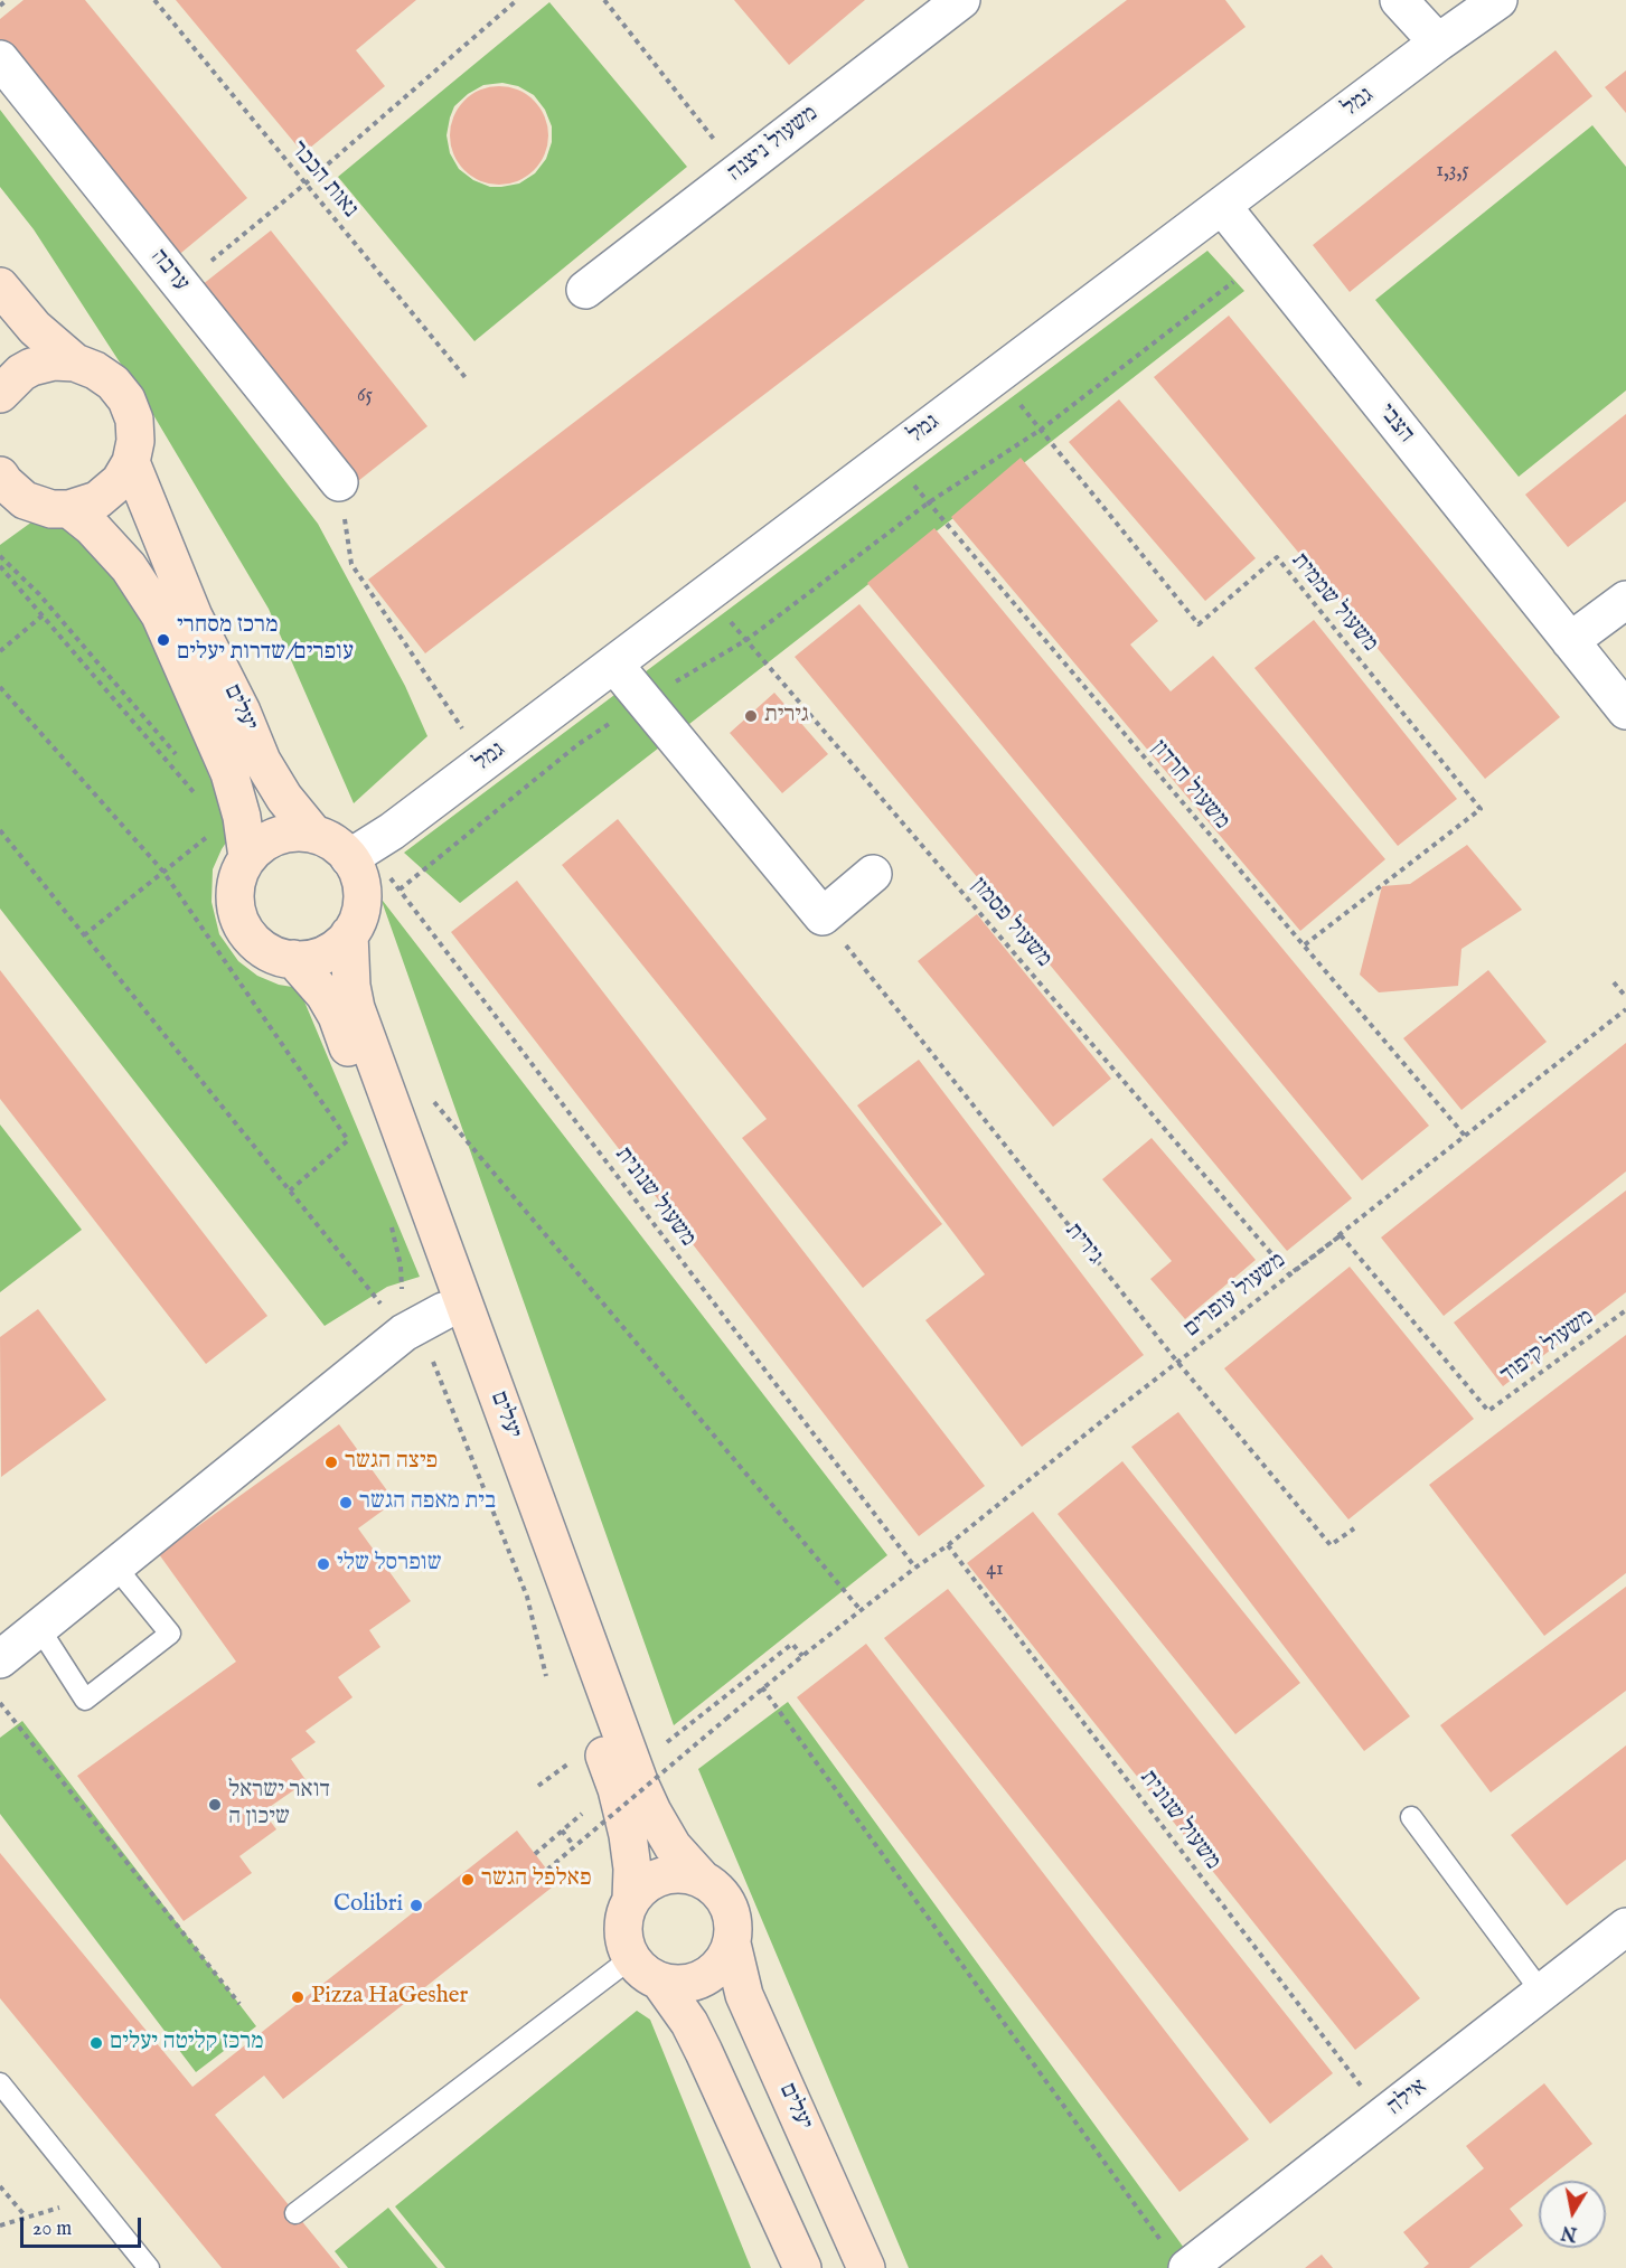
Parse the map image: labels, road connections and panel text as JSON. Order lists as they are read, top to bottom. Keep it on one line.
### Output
{"streets":{"street":["גמל","משעול ניצנה","ערבה","הצבי","יעלים","אילה"],"path":["נאות הככר","משעול שממית","משעול חרדון","משעול פסמון","משעול שנונית","גירית","משעול עופרים","משעול קיפוד"]},"crossings":[["גמל","הצבי"],["גמל","משעול שממית"],["גמל","יעלים"],["גמל","משעול חרדון"],["גמל","משעול פסמון"],["גמל","משעול שנונית"],["משעול שממית","משעול חרדון"],["יעלים","משעול שנונית"],["משעול חרדון","משעול עופרים"],["משעול פסמון","משעול עופרים"],["משעול שנונית","משעול עופרים"],["משעול שנונית","אילה"],["גירית","משעול עופרים"],["משעול עופרים","משעול קיפוד"]],"places":["מרכז מסחרי עופרים/שדרות יעלים","גירית","פיצה הגשר","בית מאפה הגשר","שופרסל שלי","דואר ישראל שיכון ה","פאלפל הגשר","Colibri","Pizza HaGesher","מרכז קליטה יעלים"],"house_numbers":["1,3,5","65","41"],"scale_bar":"20 m","north":"bottom"}
